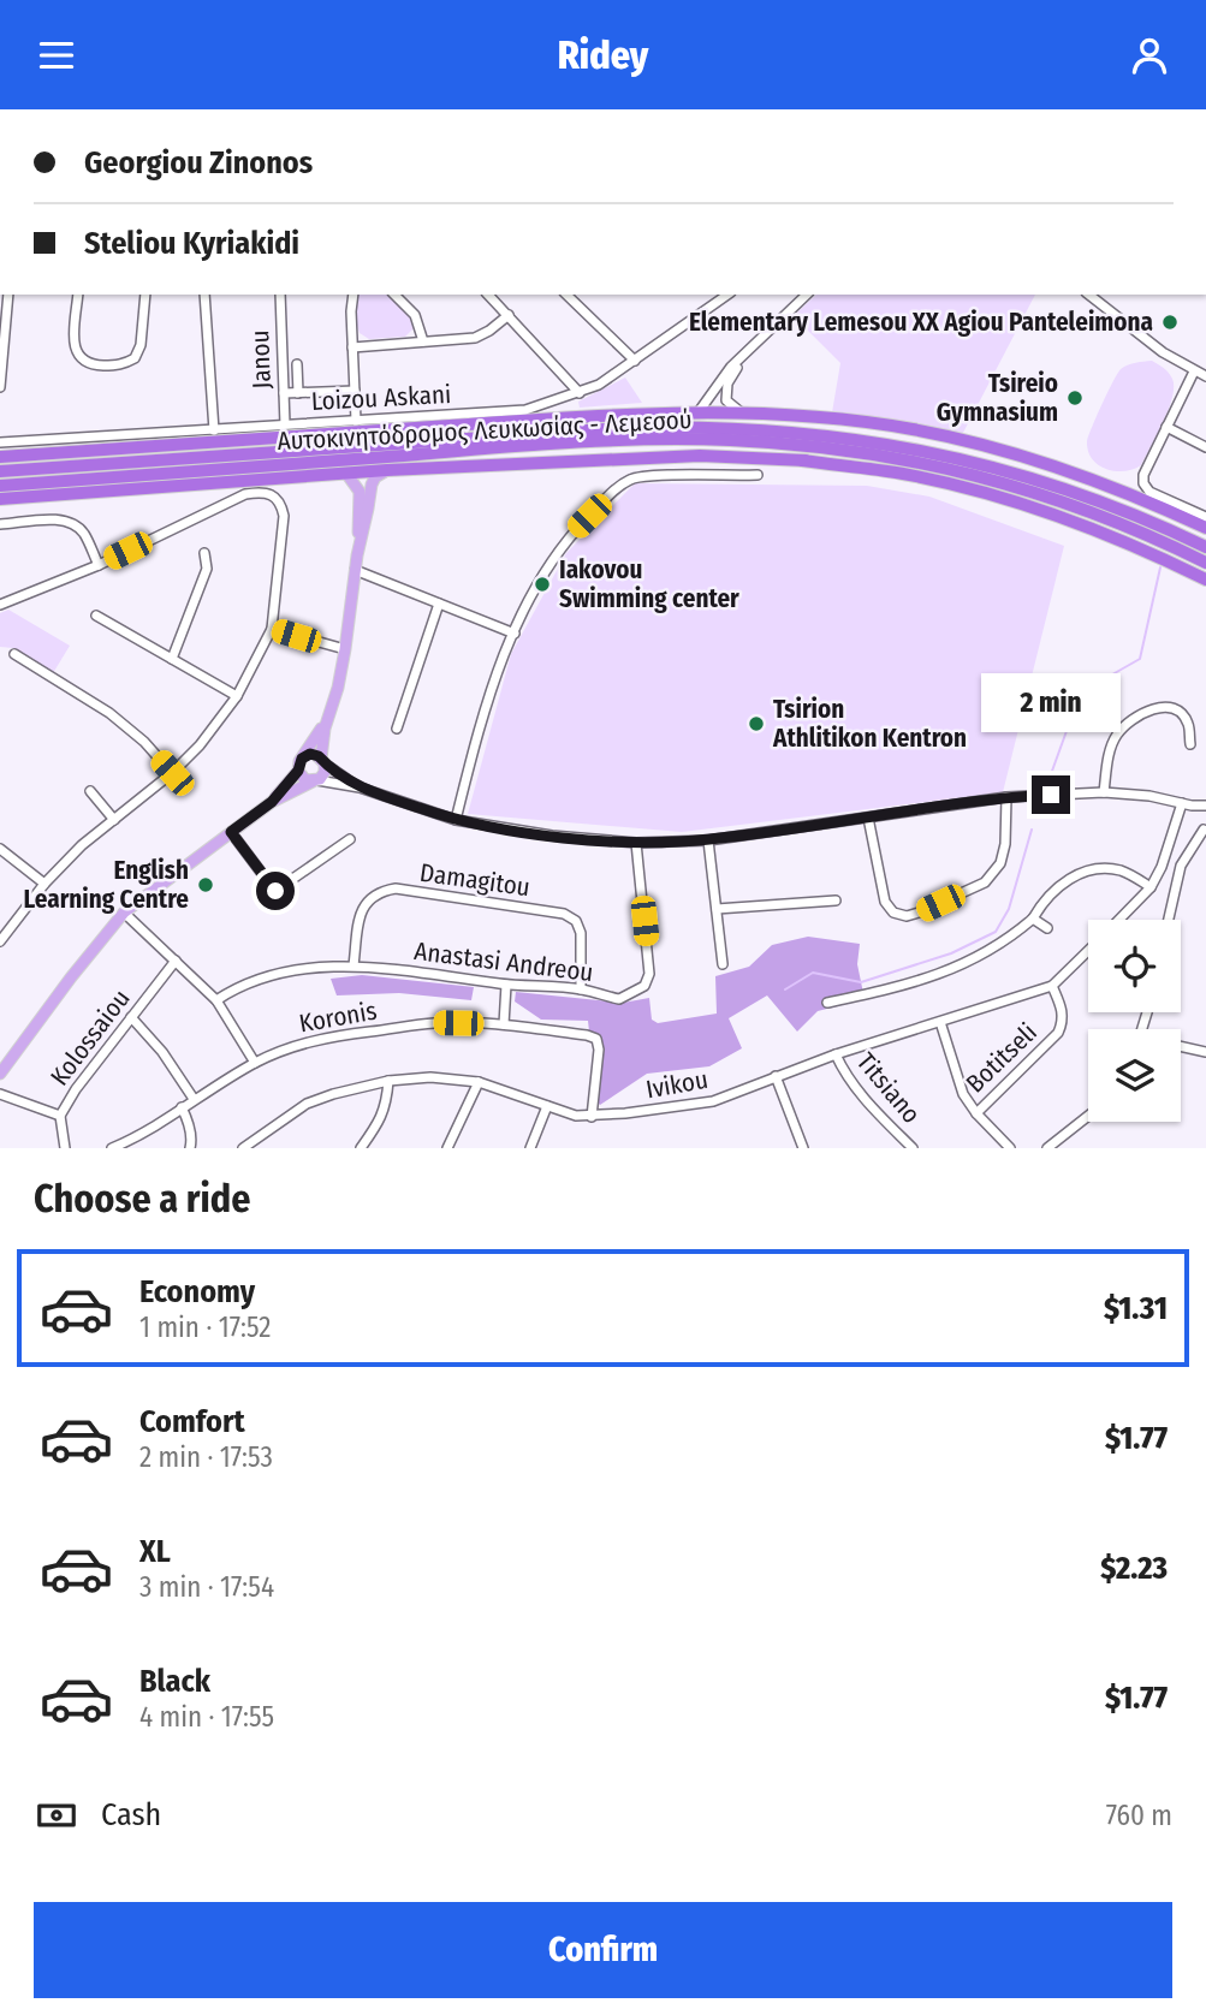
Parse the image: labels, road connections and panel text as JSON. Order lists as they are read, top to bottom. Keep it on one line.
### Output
{"streets":{"highway":["Αυτοκινητόδρομος Λευκωσίας - Λεμεσού"],"street":["Janou","Loizou Askani","Damagitou","Anastasi Andreou","Koronis","Kolossaiou","Botitseli","Ivikou","Titsiano"]},"crossings":[["Janou","Loizou Askani"],["Damagitou","Anastasi Andreou"],["Koronis","Ivikou"],["Botitseli","Ivikou"],["Ivikou","Titsiano"]],"places":["Elementary Lemesou XX Agiou Panteleimona","Tsireio Gymnasium","Iakovou Swimming center","Tsirion Athlitikon Kentron","English Learning Centre"],"page":{"header":"Ridey","banner":["Georgiou Zinonos","Steliou Kyriakidi"],"bubble":"2 min","heading":"Choose a ride","list":[{"name":"Economy","note":"1 min · 17:52","value":"$1.31"},{"name":"Comfort","note":"2 min · 17:53","value":"$1.77"},{"name":"XL","note":"3 min · 17:54","value":"$2.23"},{"name":"Black","note":"4 min · 17:55","value":"$1.77"}],"pay":["Cash","760 m"],"buttons":"Confirm"}}
